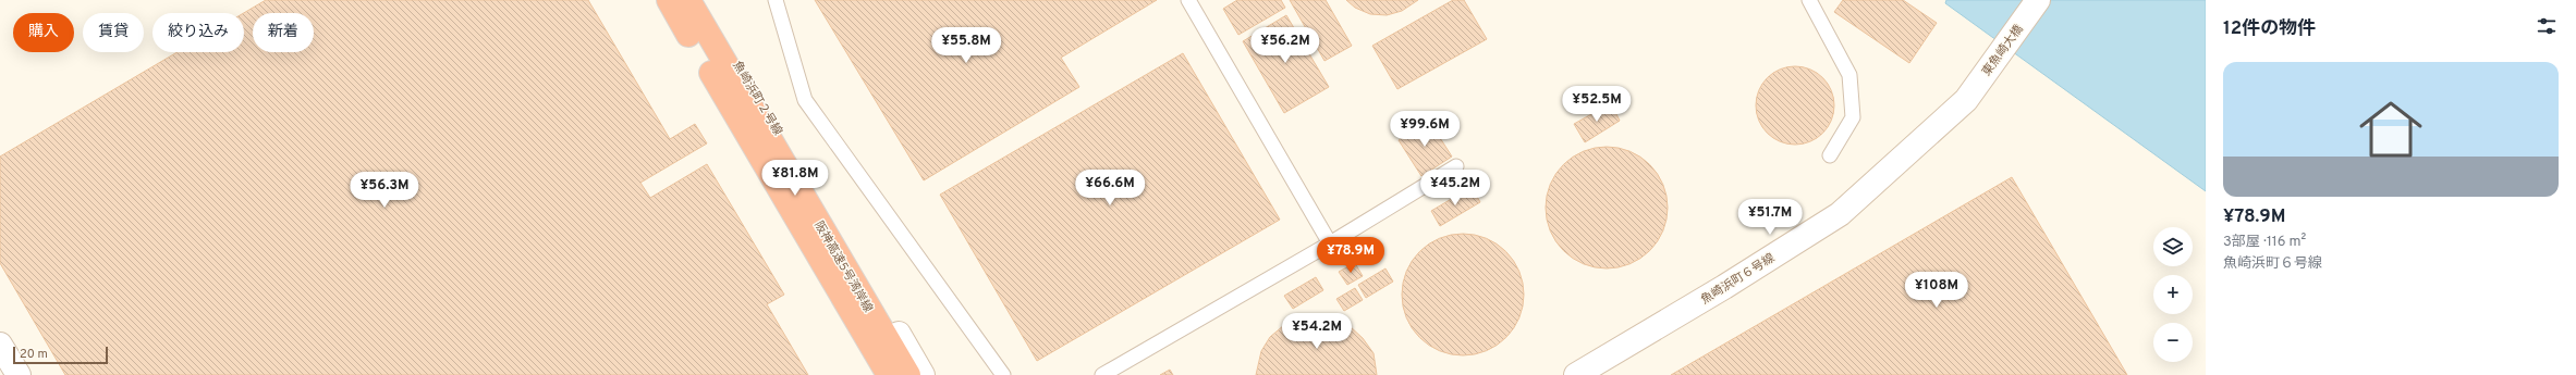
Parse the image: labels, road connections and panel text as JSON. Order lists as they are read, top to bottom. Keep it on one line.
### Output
{"streets":{"highway":["阪神高速5号湾岸線"],"street":["東魚崎大橋","魚崎浜町２号線","魚崎浜町６号線"]},"crossings":[["東魚崎大橋","魚崎浜町６号線"]],"scale_bar":"20 m","page":{"heading":"12件の物件","chip":["購入","賃貸","絞り込み","新着"],"price":["¥55.8M","¥56.2M","¥52.5M","¥99.6M","¥81.8M","¥66.6M","¥45.2M","¥56.3M","¥51.7M","¥78.9M","¥108M","¥54.2M"],"list":[{"name":"¥78.9M","note":"3部屋 · 116 m² · 魚崎浜町６号線"}],"map_buttons":["+","−"],"scale":"20 m"}}
